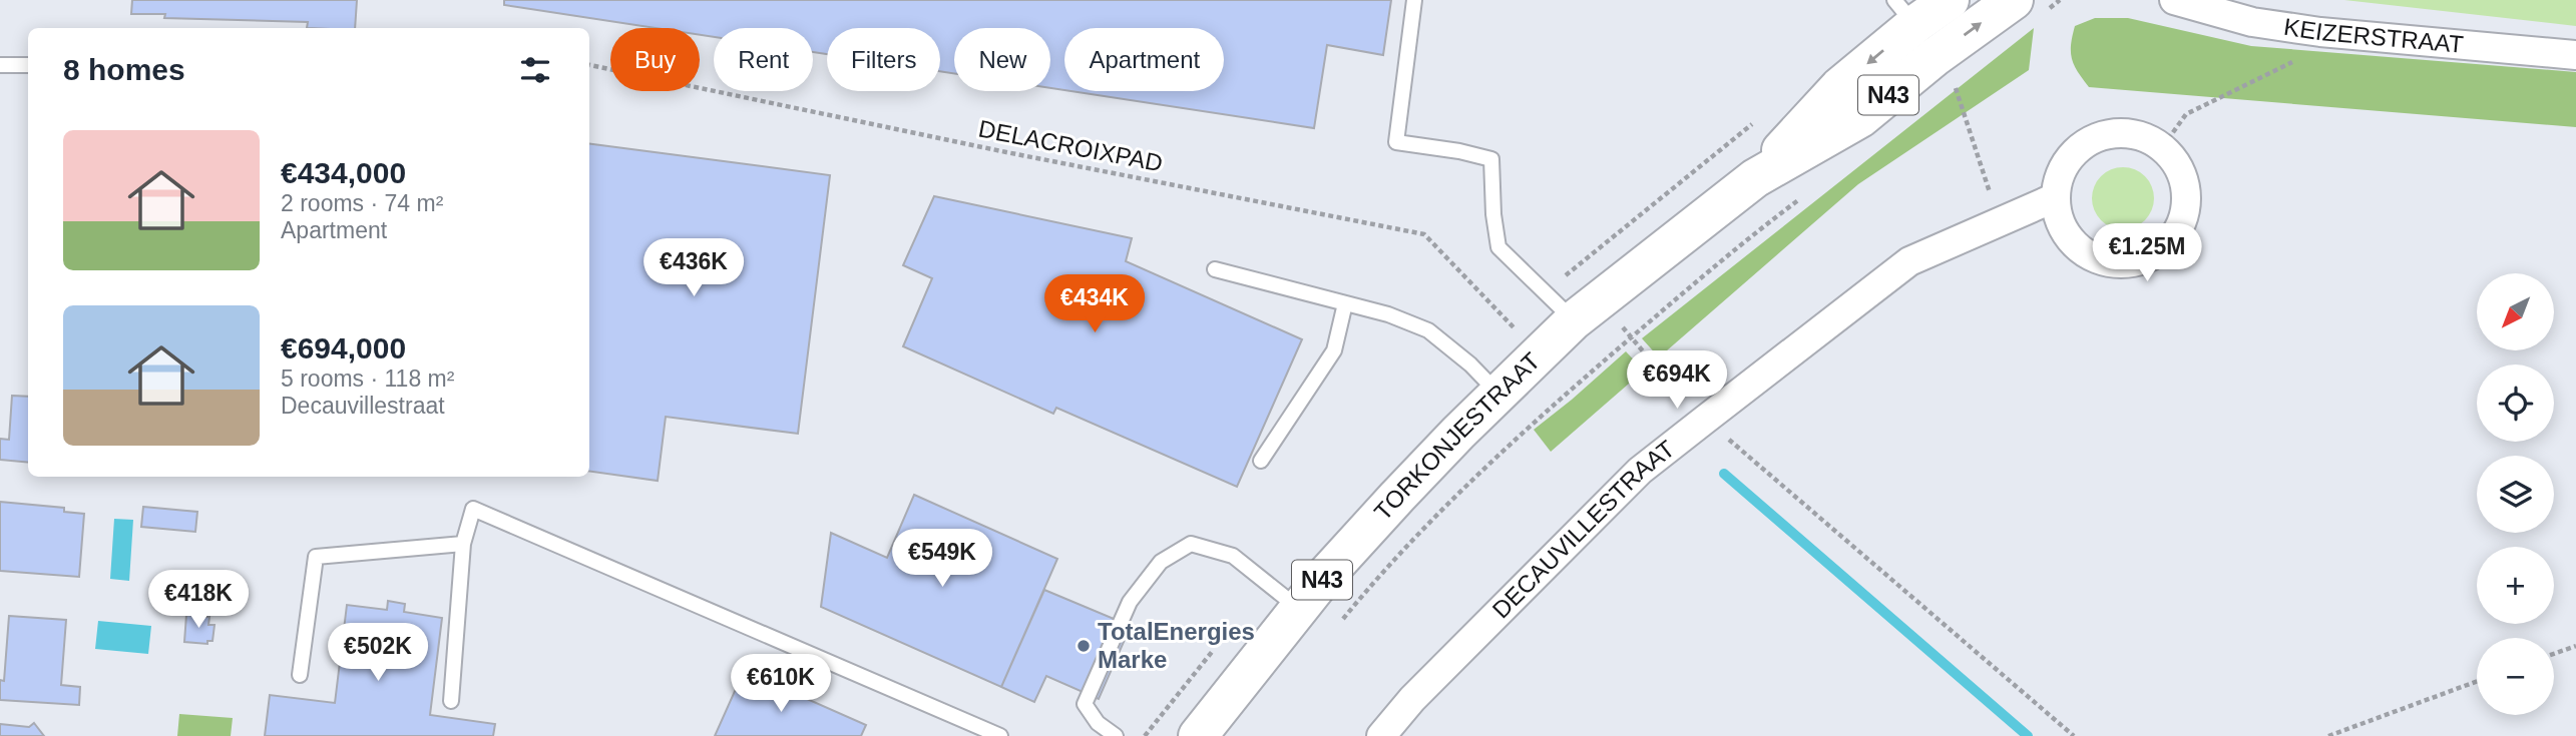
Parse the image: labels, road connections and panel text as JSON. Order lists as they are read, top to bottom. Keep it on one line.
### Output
{"streets":{"main road":["N43","TORKONJESTRAAT"],"street":["KEIZERSTRAAT","DECAUVILLESTRAAT"],"path":["DELACROIXPAD"]},"places":["TotalEnergies Marke"],"north":"bottom left","page":{"chip":["Buy","Rent","Filters","New","Apartment"],"heading":"8 homes","list":[{"name":"€434,000","note":"2 rooms · 74 m² · Apartment"},{"name":"€694,000","note":"5 rooms · 118 m² · Decauvillestraat"}],"price":["€1.25M","€436K","€434K","€694K","€549K","€418K","€502K","€610K"],"map_buttons":["+","−"]}}
